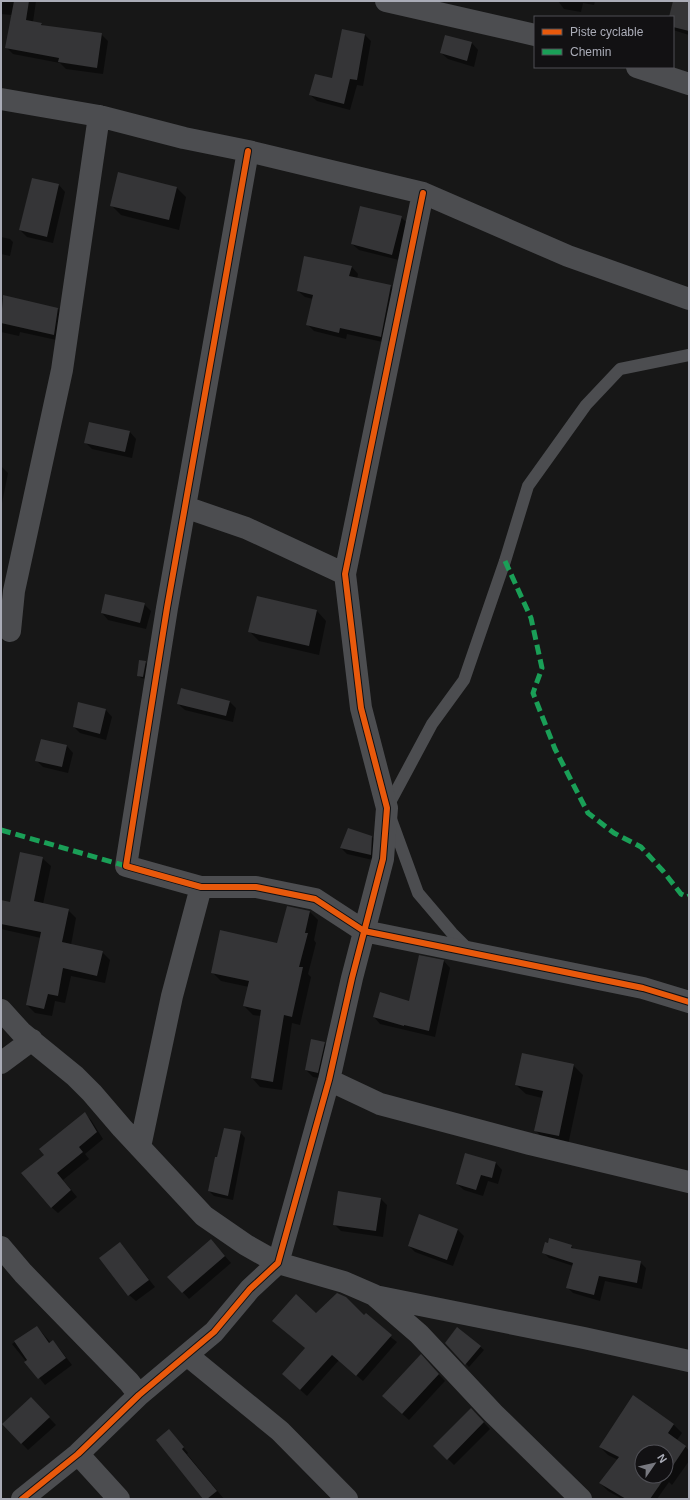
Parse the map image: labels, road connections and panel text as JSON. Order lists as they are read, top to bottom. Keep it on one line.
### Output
{"legend":["Piste cyclable","Chemin"],"north":"top right"}
